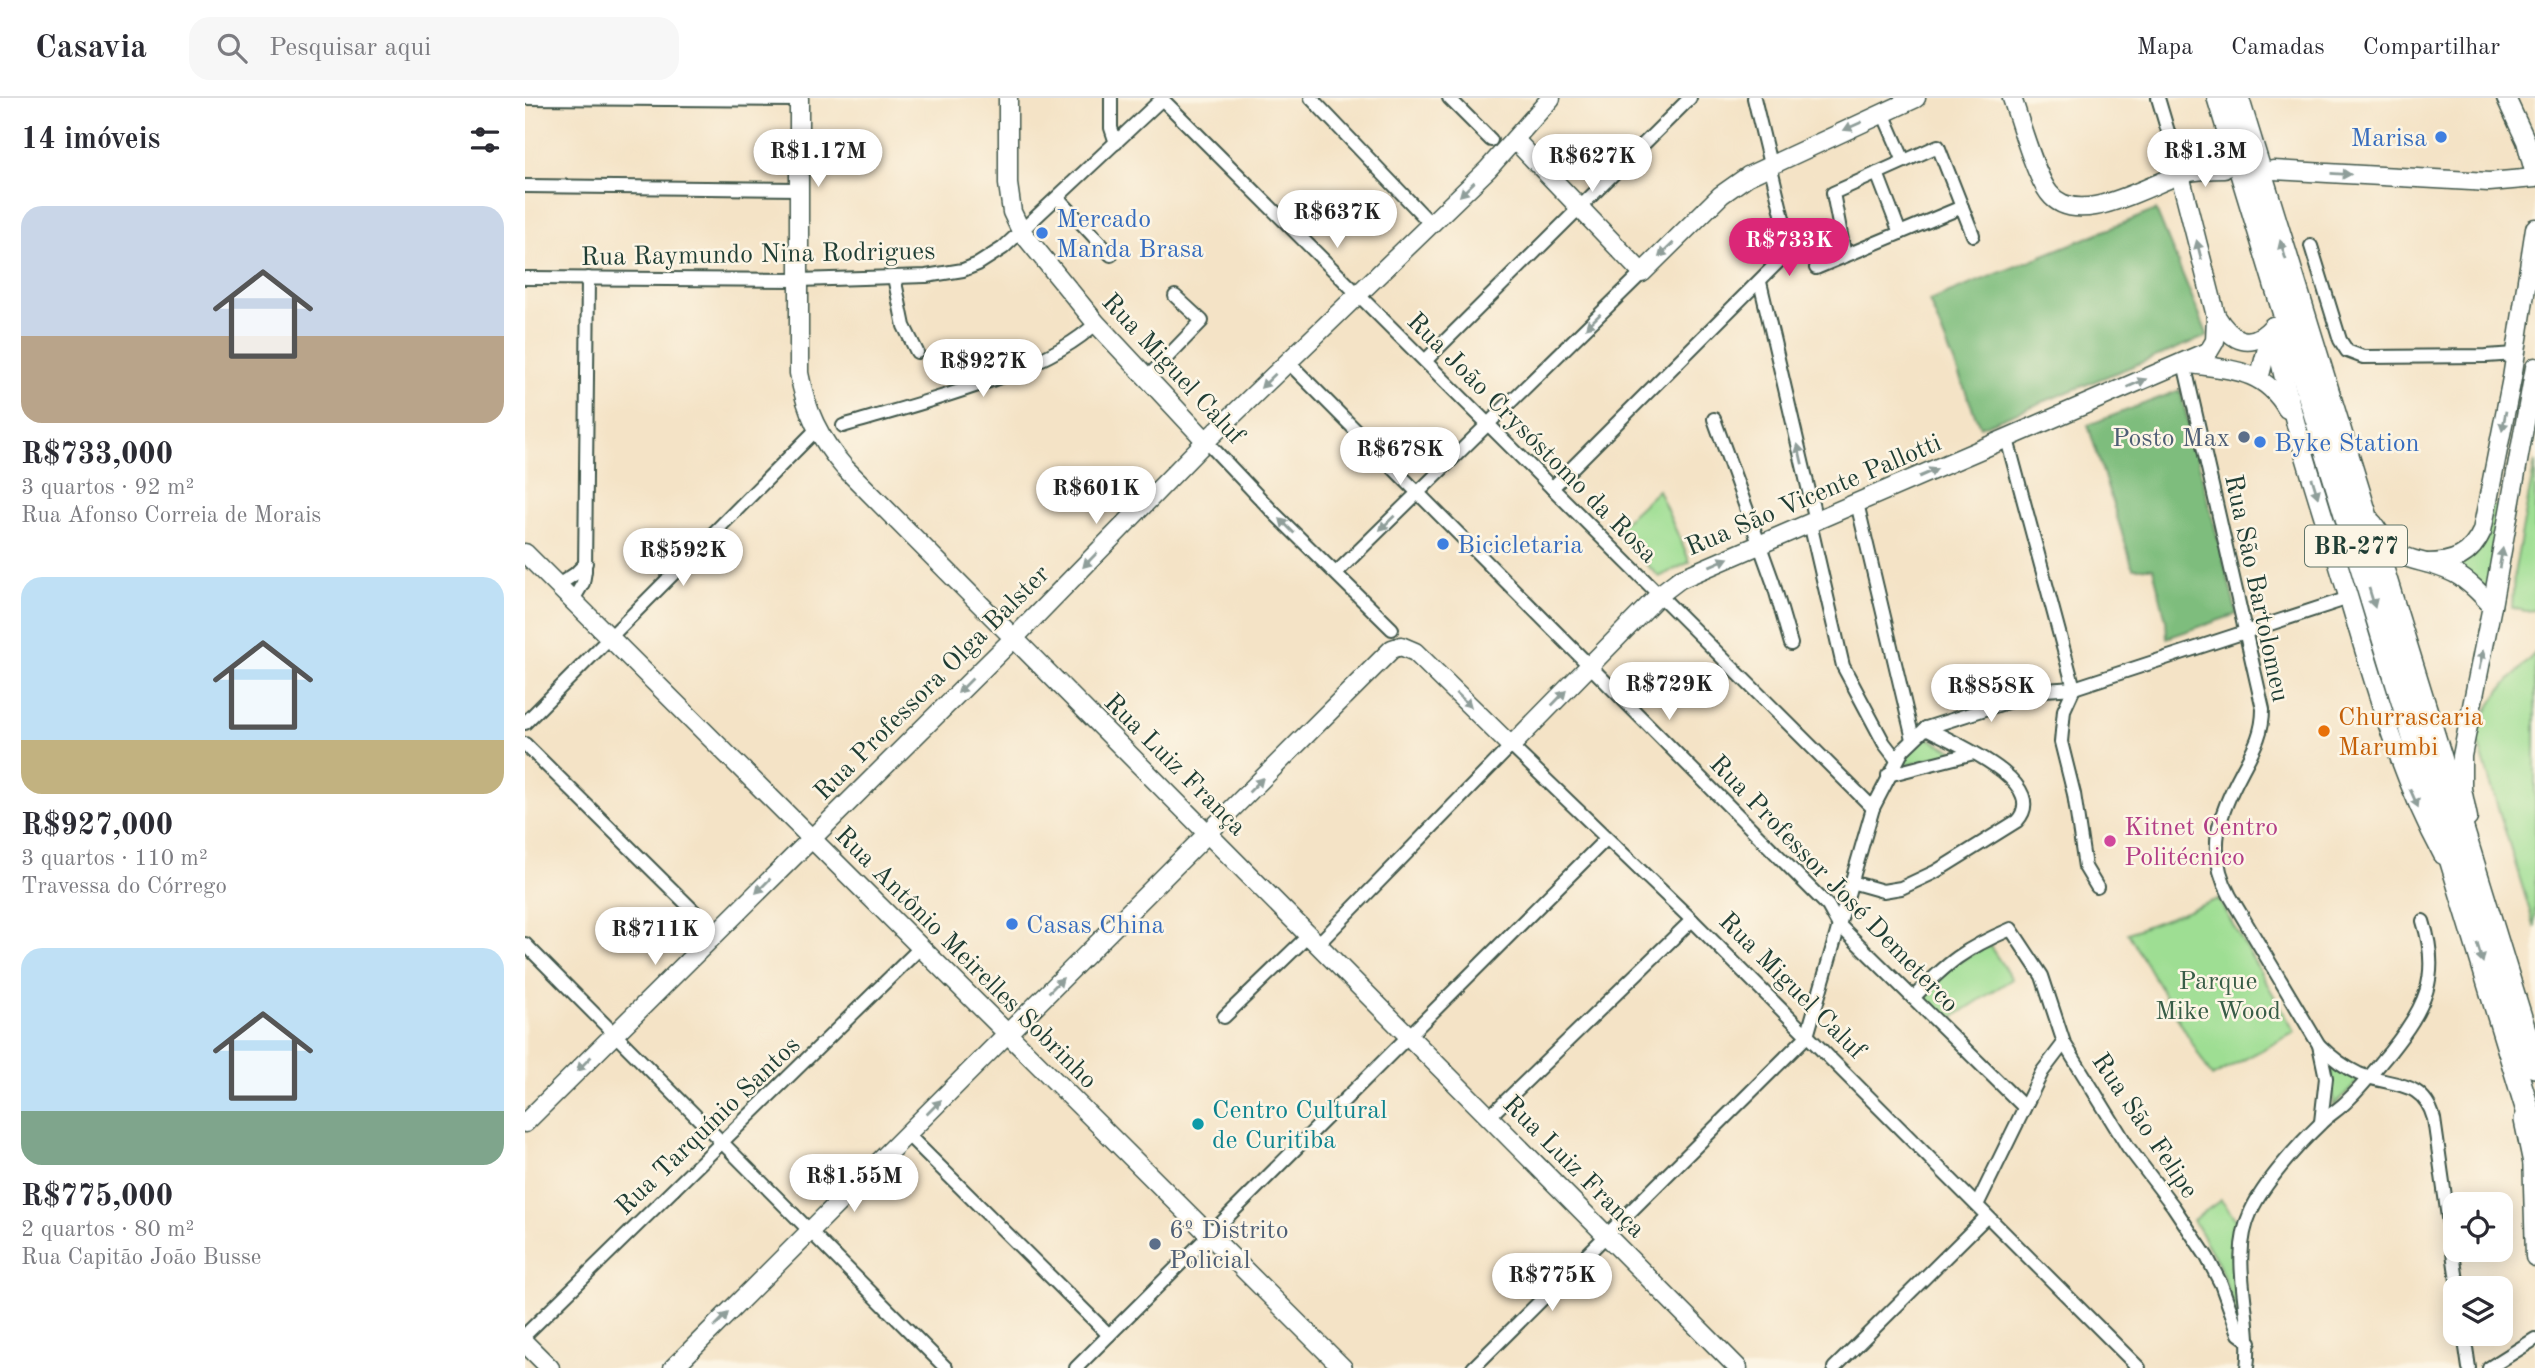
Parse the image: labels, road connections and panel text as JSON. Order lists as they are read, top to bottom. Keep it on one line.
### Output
{"streets":{"highway":["BR-277"],"main road":["Rua Miguel Caluf","Rua São Vicente Pallotti","Rua Professora Olga Balster","Rua Luiz França","Rua Antônio Meirelles Sobrinho"],"street":["Rua Raymundo Nina Rodrigues","Rua João Crysóstomo da Rosa","Rua São Bartolomeu","Rua Professor José Demeterco","Rua Tarquínio Santos","Rua São Felipe"]},"crossings":[["Rua Raymundo Nina Rodrigues","Rua Miguel Caluf"],["Rua Raymundo Nina Rodrigues","Rua João Crysóstomo da Rosa"],["Rua Raymundo Nina Rodrigues","Rua Luiz França"],["Rua Miguel Caluf","Rua São Vicente Pallotti"],["Rua Miguel Caluf","Rua Professora Olga Balster"],["Rua Miguel Caluf","Rua Luiz França"],["Rua João Crysóstomo da Rosa","Rua São Vicente Pallotti"],["Rua João Crysóstomo da Rosa","Rua Professora Olga Balster"],["Rua São Vicente Pallotti","Rua São Bartolomeu"],["Rua São Vicente Pallotti","Rua Professor José Demeterco"],["Rua Professora Olga Balster","Rua Luiz França"],["Rua Professora Olga Balster","Rua Professor José Demeterco"],["Rua Professora Olga Balster","Rua Antônio Meirelles Sobrinho"],["Rua Professor José Demeterco","Rua São Felipe"],["Rua Antônio Meirelles Sobrinho","Rua Tarquínio Santos"]],"one_way":["Rua São Vicente Pallotti","Rua Professora Olga Balster"],"parks":["Parque Mike Wood"],"places":["Marisa","Mercado Manda Brasa","Posto Max","Byke Station","Bicicletaria","Churrascaria Marumbi","Kitnet Centro Politécnico","Casas China","Centro Cultural de Curitiba","6º Distrito Policial"],"page":{"header":"Casavia","search":"Pesquisar aqui","nav":["Mapa","Camadas","Compartilhar"],"heading":"14 imóveis","price":["R$1.17M","R$1.3M","R$627K","R$637K","R$733K","R$927K","R$678K","R$601K","R$592K","R$729K","R$858K","R$711K","R$1.55M","R$775K"],"list":[{"name":"R$733,000","note":"3 quartos · 92 m² · Rua Afonso Correia de Morais"},{"name":"R$927,000","note":"3 quartos · 110 m² · Travessa do Córrego"},{"name":"R$775,000","note":"2 quartos · 80 m² · Rua Capitão João Busse"}]}}
